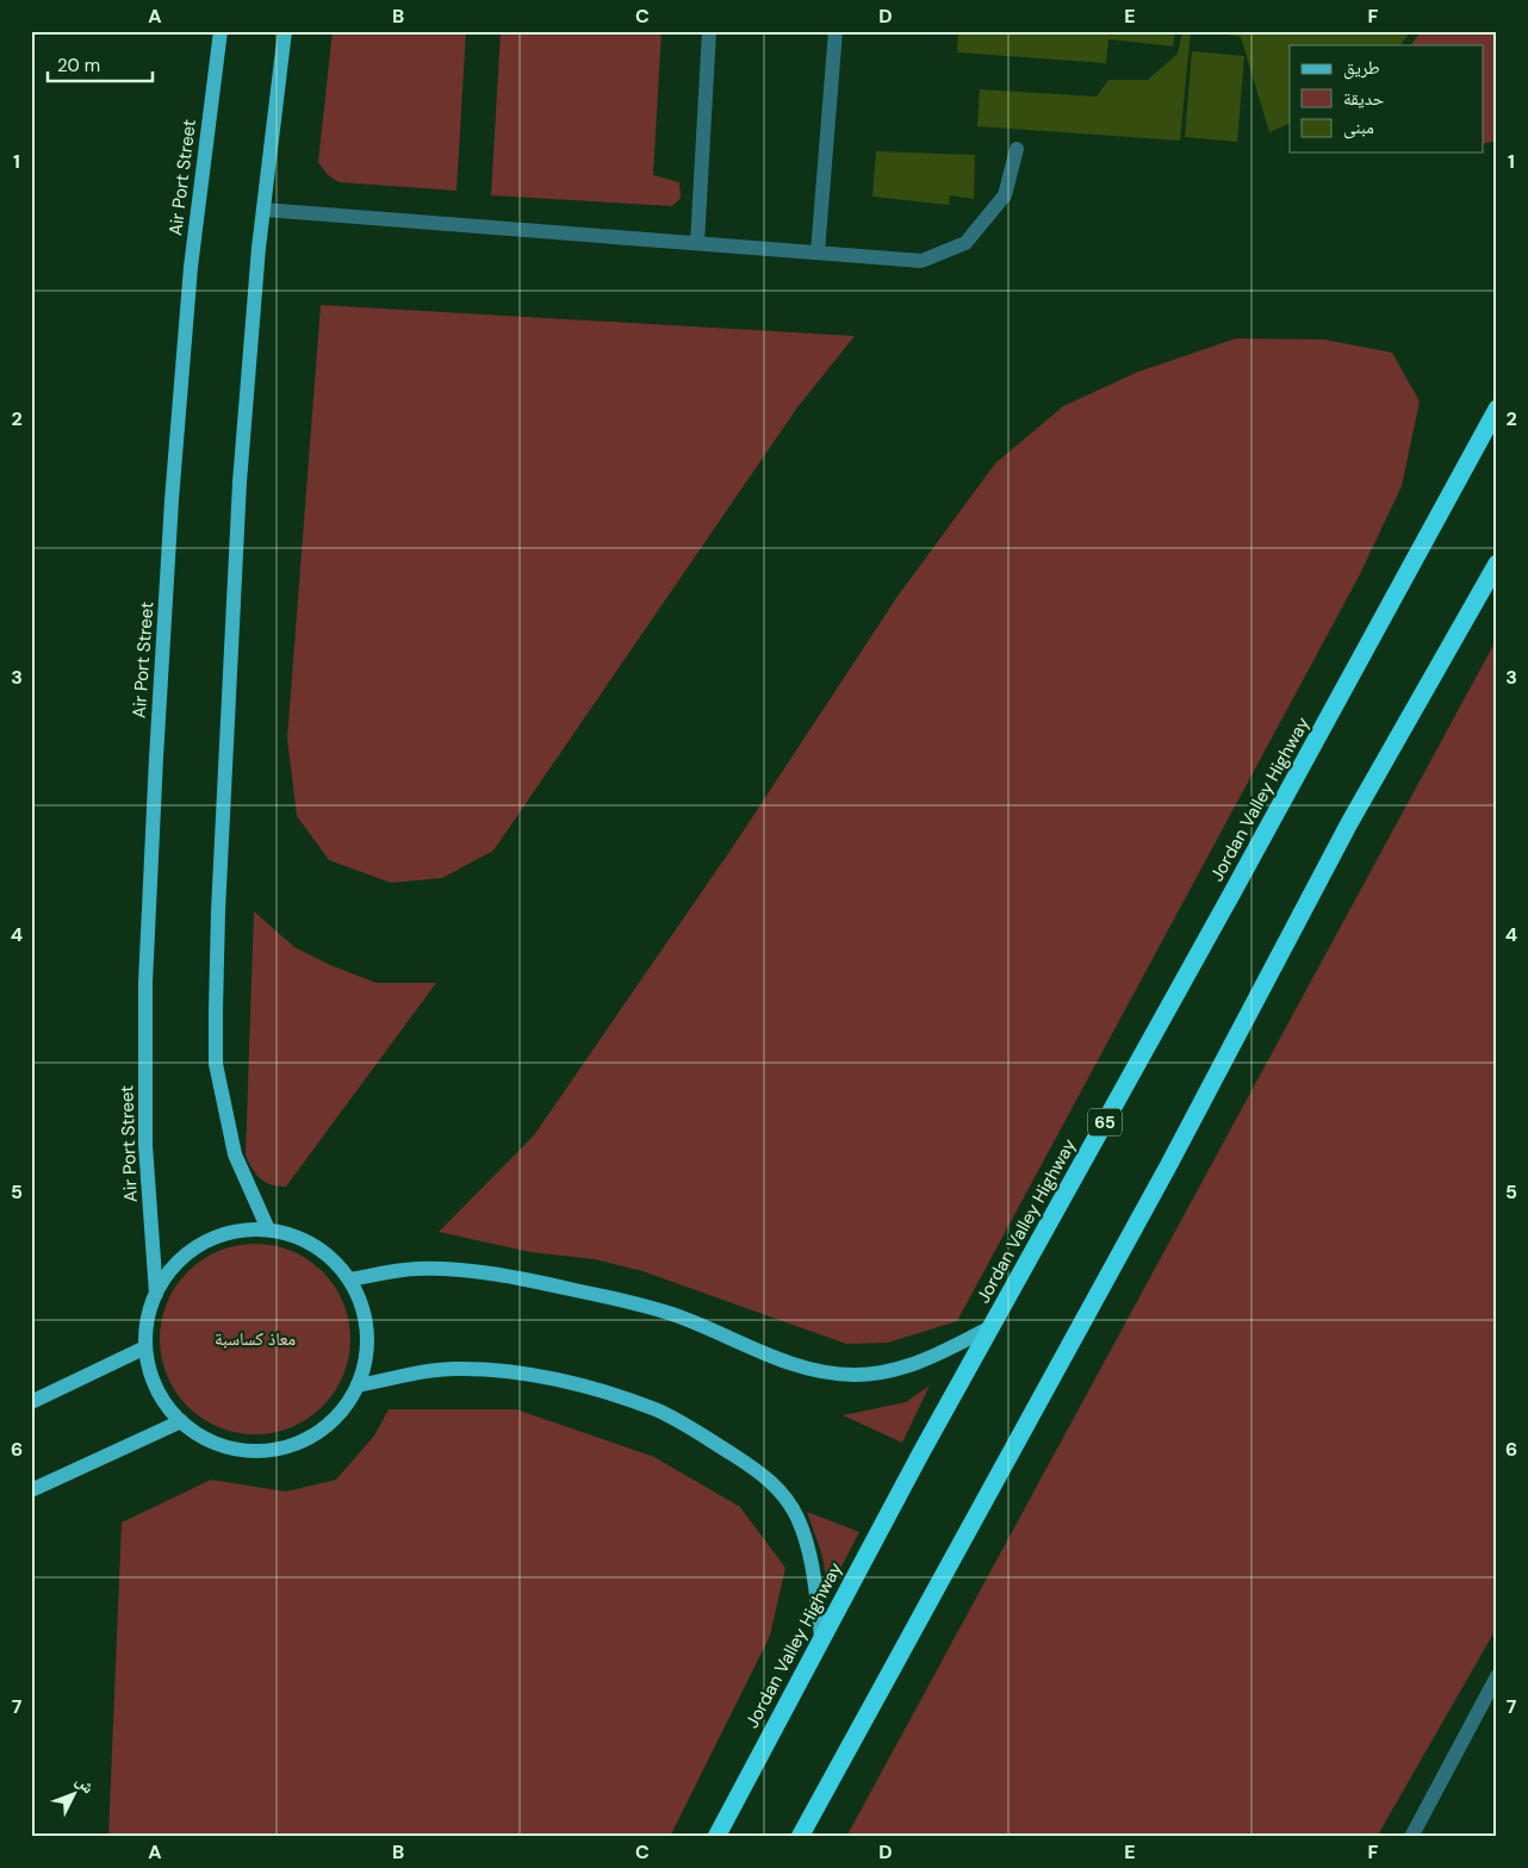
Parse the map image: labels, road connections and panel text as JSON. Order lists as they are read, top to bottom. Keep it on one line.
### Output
{"streets":{"highway":["Jordan Valley Highway","65"],"main road":["Air Port Street"]},"parks":["معاذ كساسبة"],"legend":["طريق","حديقة","مبنى"],"scale_bar":"20 m","north":"top right","grid":{"columns":["A","B","C","D","E","F"],"rows":["1","2","3","4","5","6","7"]}}
